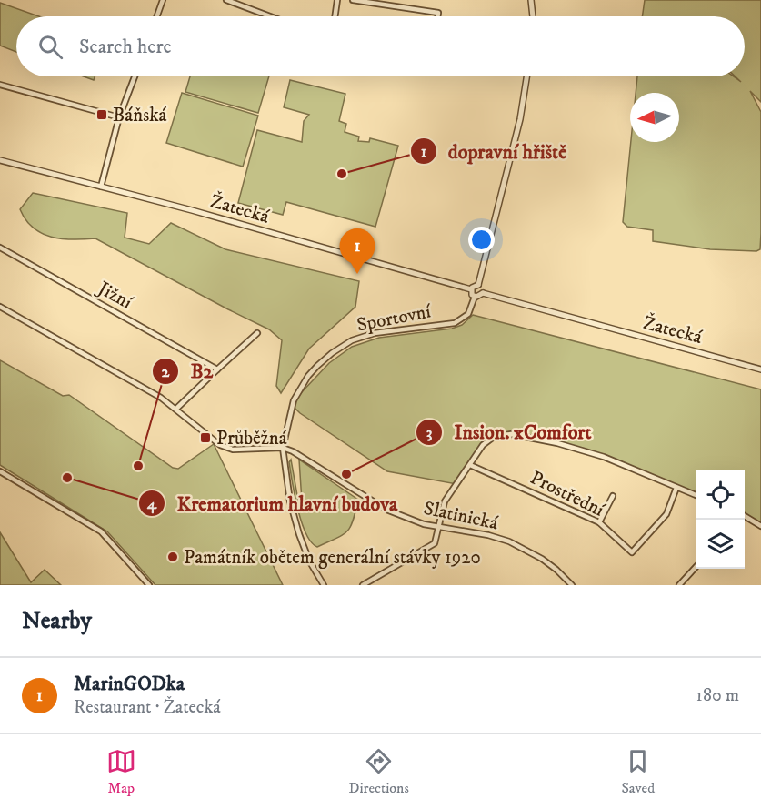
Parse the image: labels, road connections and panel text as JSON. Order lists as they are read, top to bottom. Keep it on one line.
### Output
{"streets":{"street":["Žatecká","Jižní","Sportovní","Prostřední","Slatinická"]},"crossings":[["Žatecká","Sportovní"],["Sportovní","Slatinická"]],"places":{"transit":["Báňská","Průběžná"],"other":["dopravní hřiště","B2","Insion. xComfort","Krematorium hlavní budova","Památník obětem generální stávky 1920"]},"north":"left","page":{"search":"Search here","pins":"1","heading":"Nearby","list":[{"mark":"1","name":"MarinGODka","note":"Restaurant · Žatecká","value":"180 m"}],"nav":["Map","Directions","Saved"]}}
